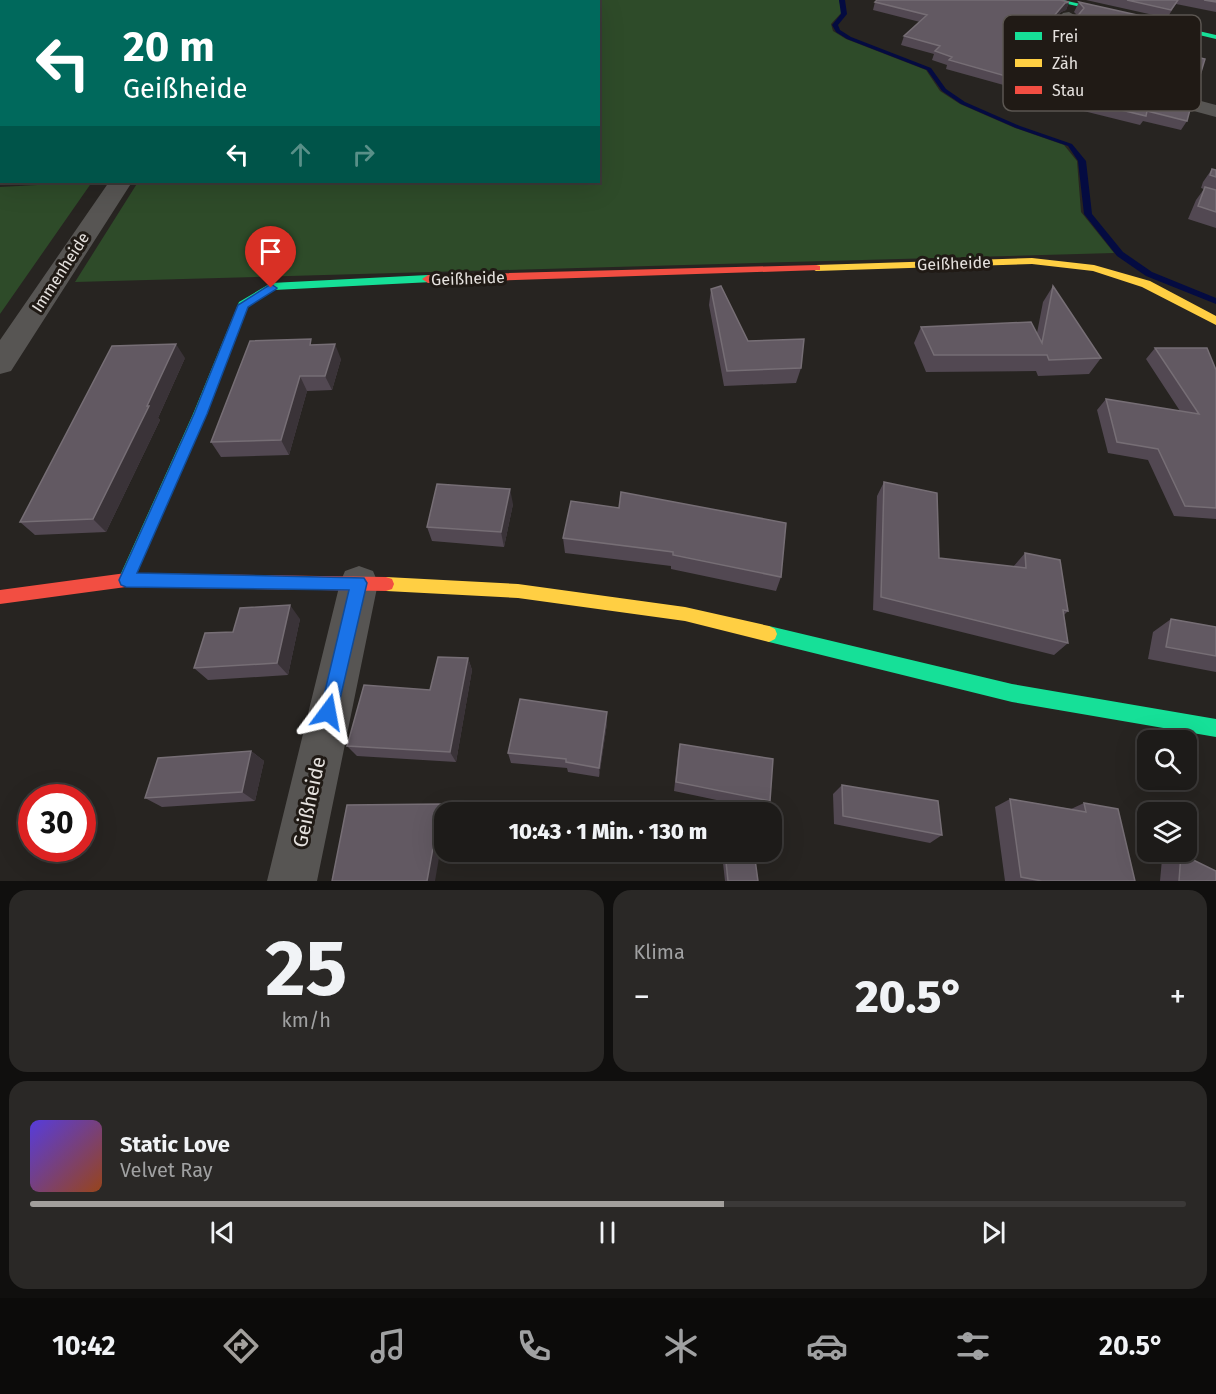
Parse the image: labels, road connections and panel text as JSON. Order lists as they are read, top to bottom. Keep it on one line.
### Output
{"streets":{"street":["Geißheide","Immenheide"]},"legend":["Frei","Zäh","Stau"],"page":{"turn":["20 m","Geißheide"],"limit":"30","trip":"10:43 · 1 Min. · 130 m","tile":[["25","km/h"],"Klima"],"heat":["−","20.5°","+"],"song":["Static Love","Velvet Ray"],"tabs":["10:42","20.5°"]}}
